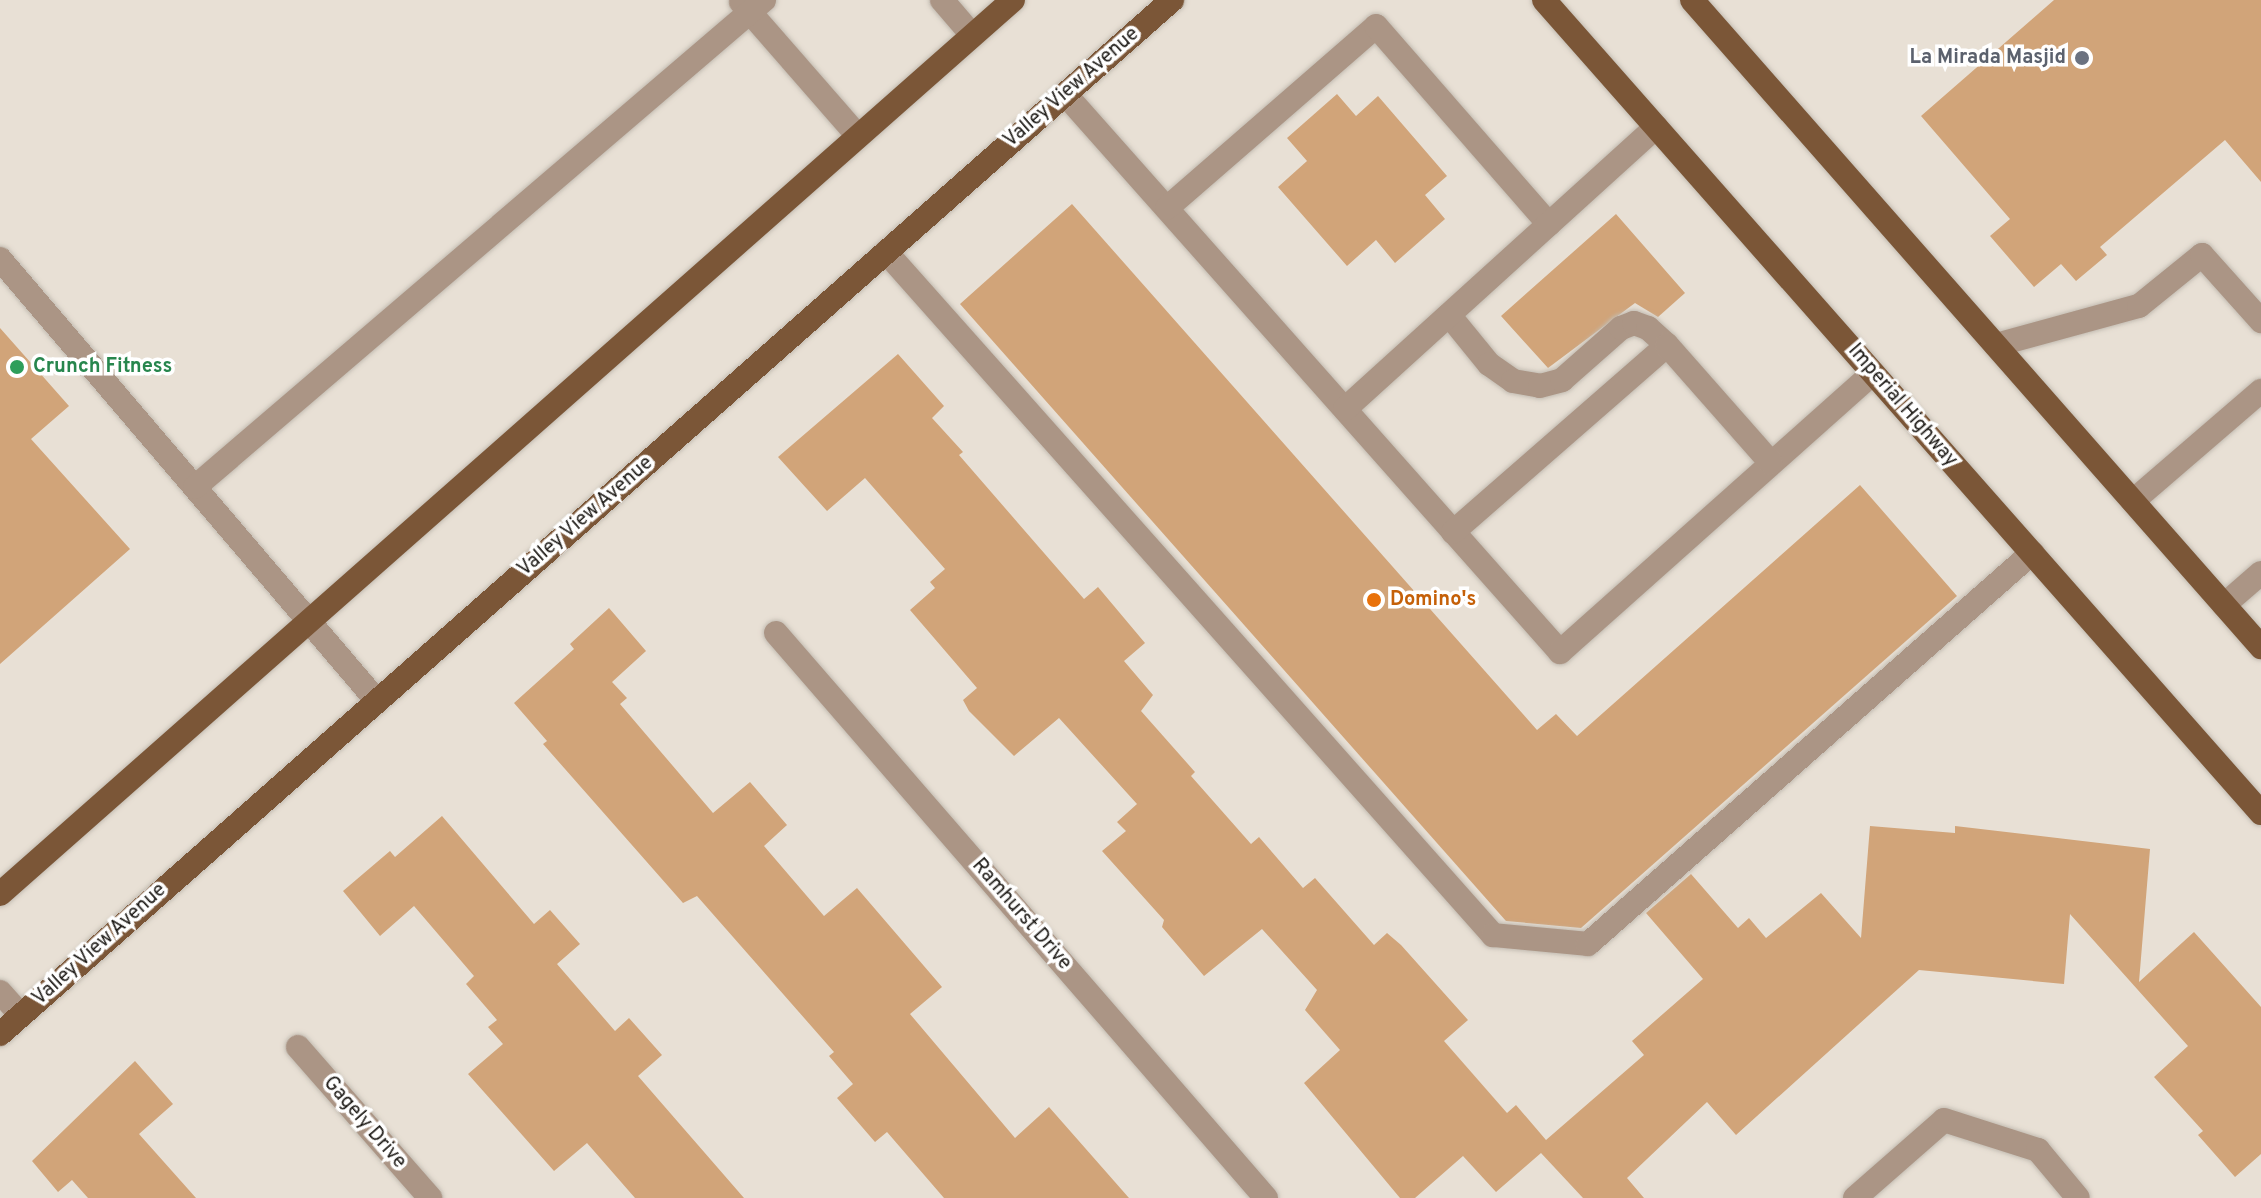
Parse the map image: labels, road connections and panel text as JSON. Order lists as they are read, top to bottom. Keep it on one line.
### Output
{"streets":{"main road":["Valley View Avenue","Imperial Highway"],"street":["Ramhurst Drive","Gagely Drive"]},"places":["La Mirada Masjid","Crunch Fitness","Domino's"]}
